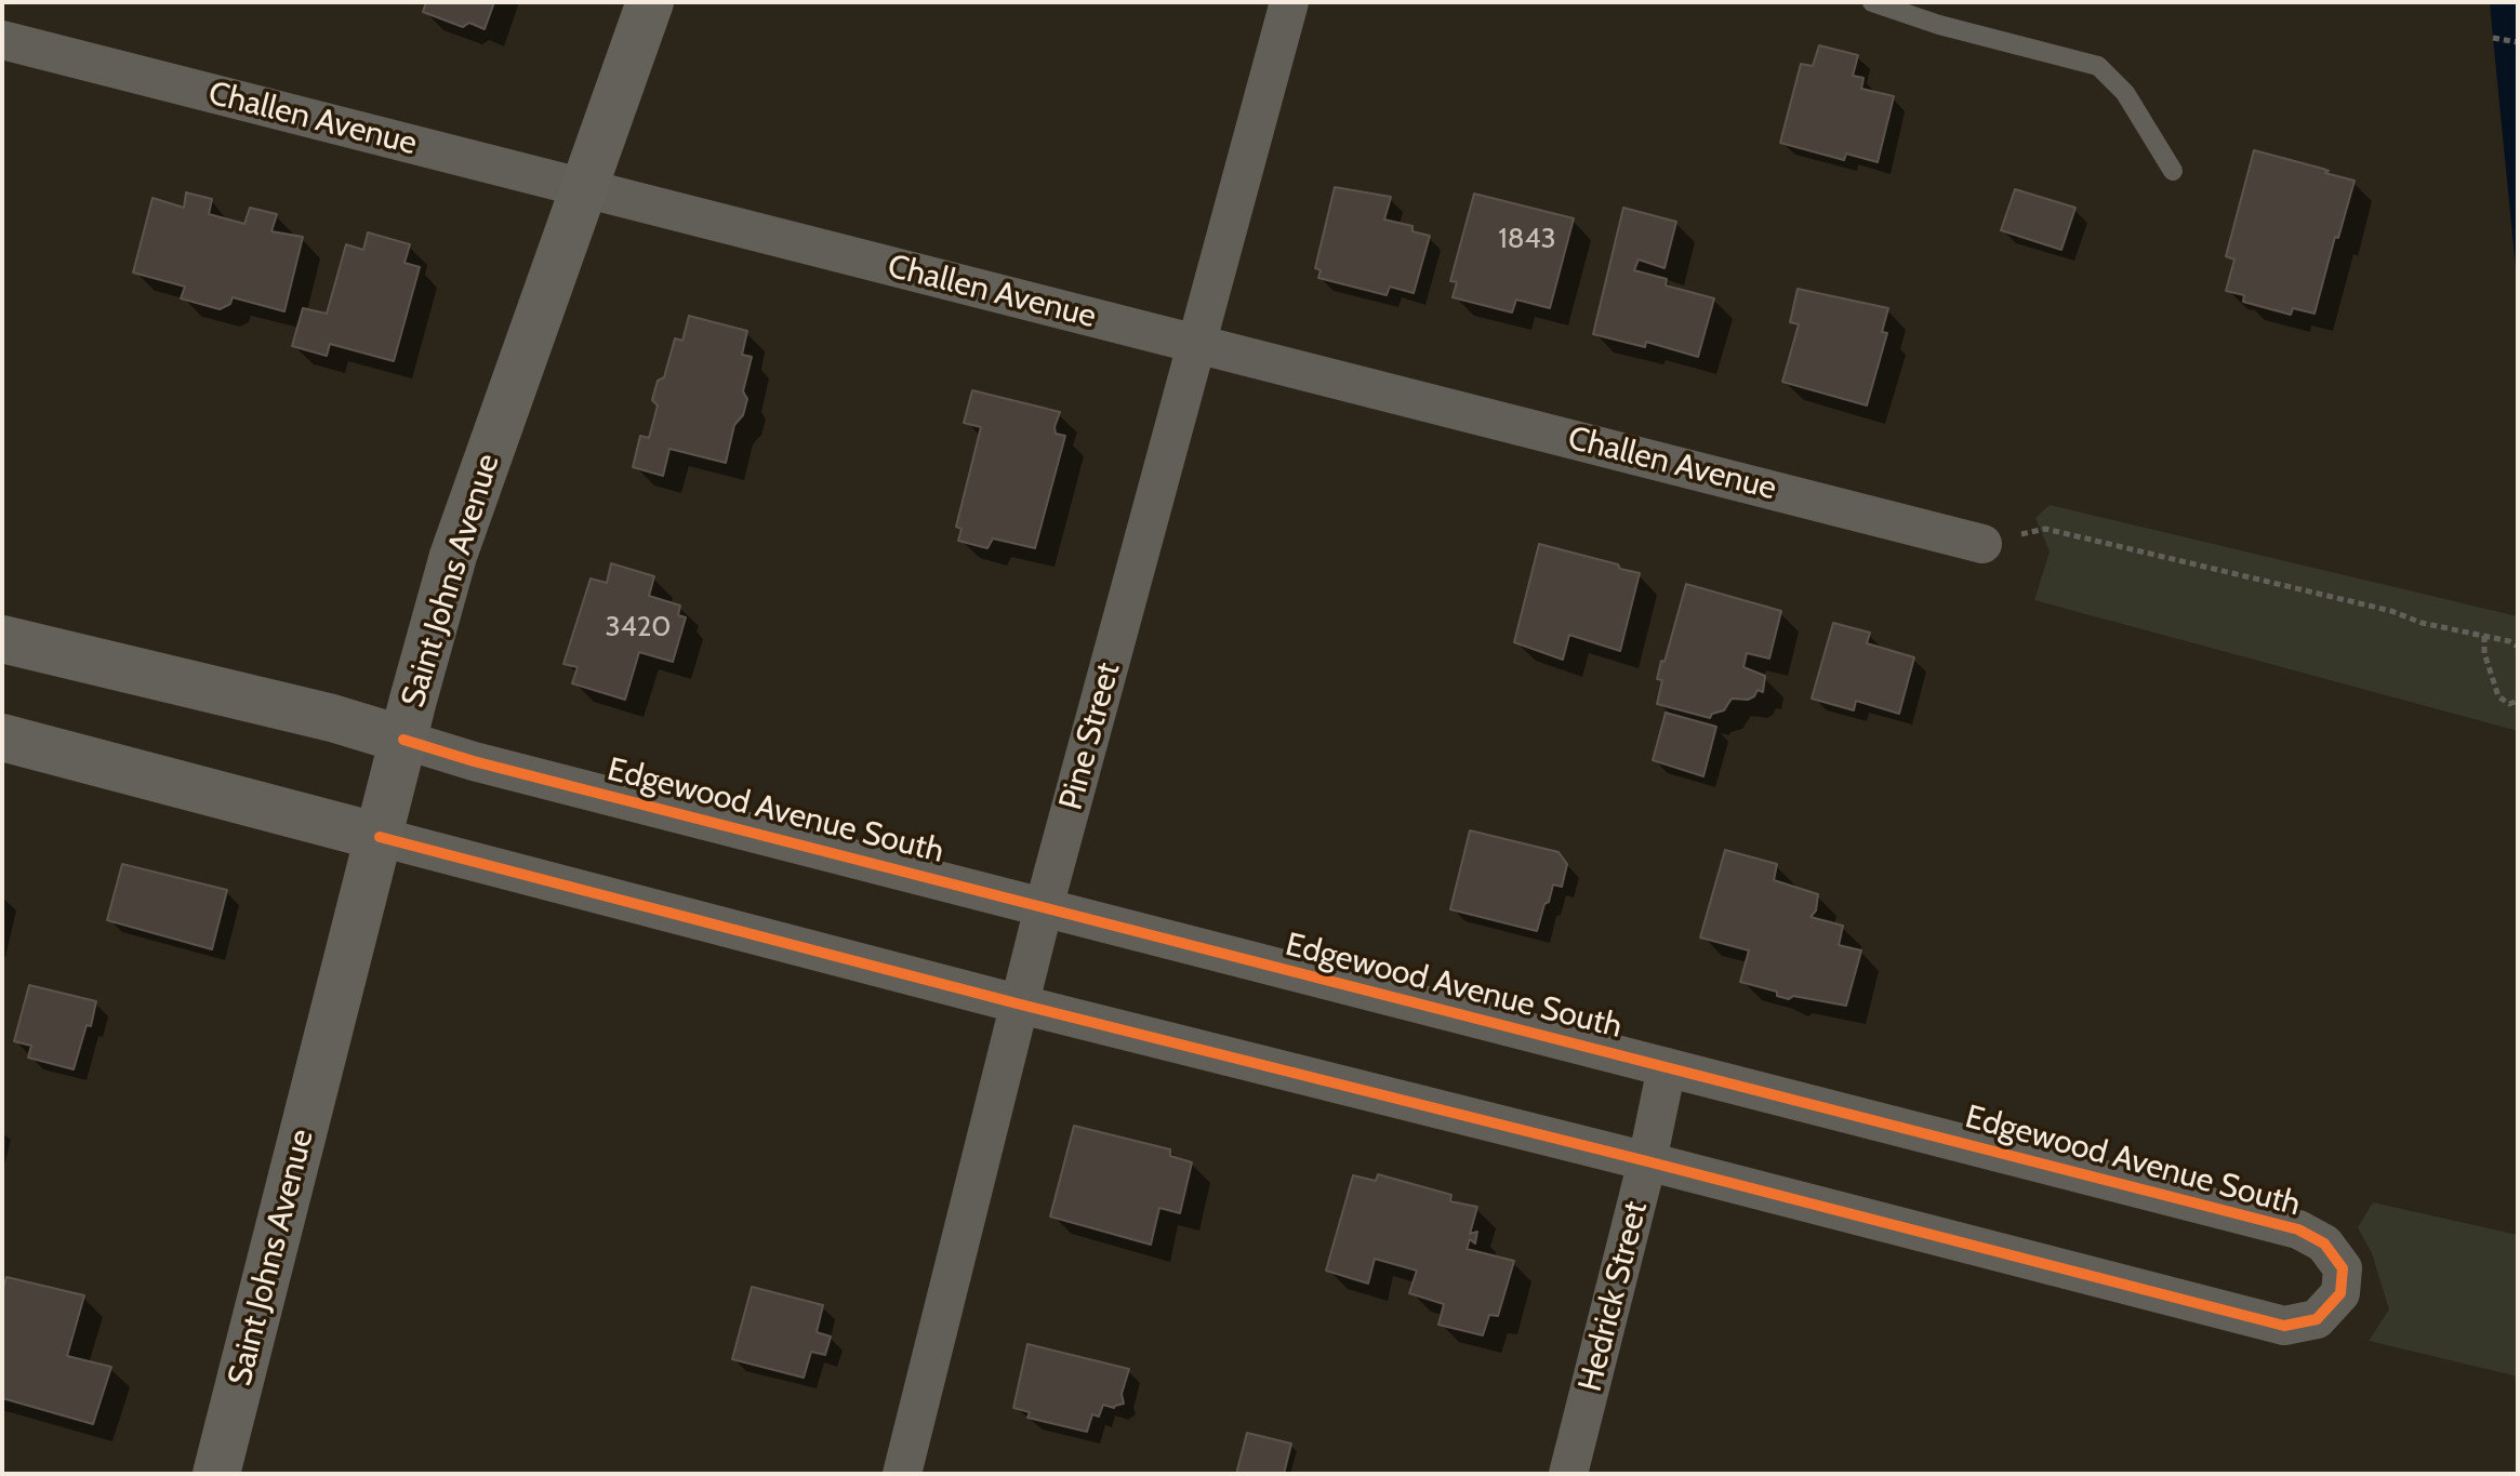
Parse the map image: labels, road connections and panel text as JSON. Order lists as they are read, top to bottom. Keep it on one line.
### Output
{"streets":{"main road":["Saint Johns Avenue","Edgewood Avenue South"],"street":["Challen Avenue","Pine Street","Hedrick Street"]},"crossings":[["Challen Avenue","Saint Johns Avenue"],["Challen Avenue","Pine Street"],["Saint Johns Avenue","Edgewood Avenue South"],["Pine Street","Edgewood Avenue South"],["Edgewood Avenue South","Hedrick Street"]],"house_numbers":["1843","3420"]}
